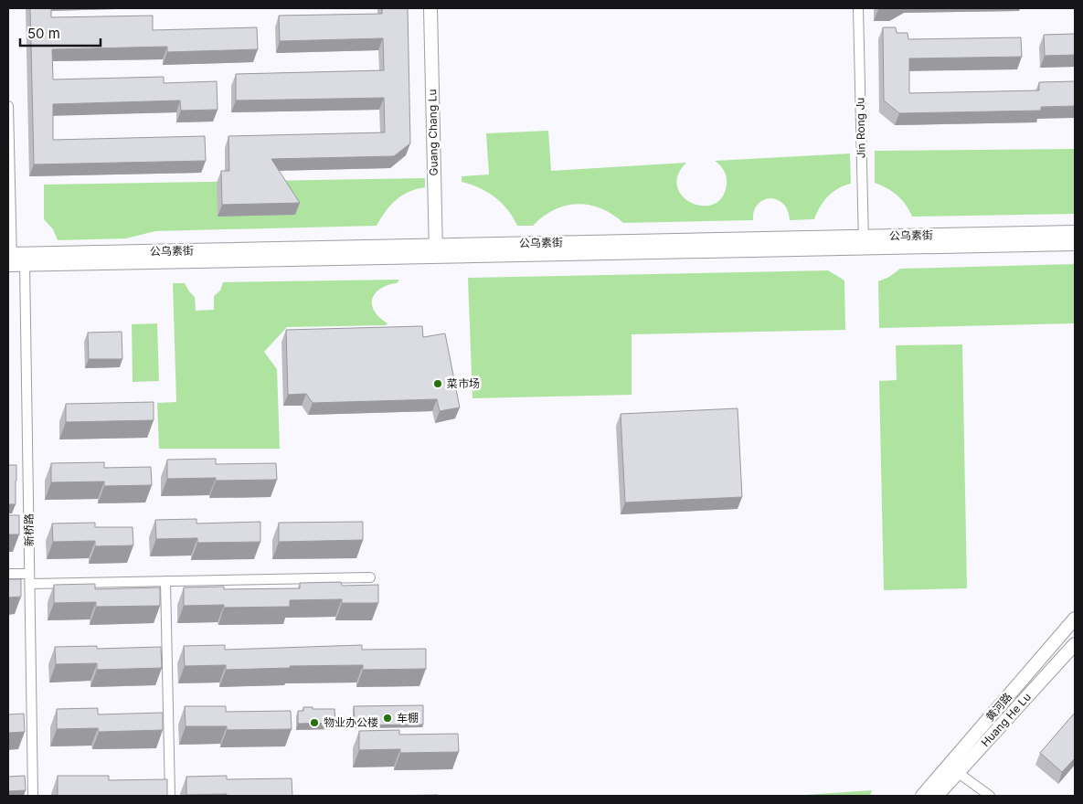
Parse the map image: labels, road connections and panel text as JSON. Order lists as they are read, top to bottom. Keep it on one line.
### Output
{"streets":{"main road":["Guang Chang Lu","公乌素街","黄河路","Huang He Lu"],"street":["Jin Rong Ju","新桥路"]},"crossings":[["Jin Rong Ju","公乌素街"],["Guang Chang Lu","公乌素街"],["公乌素街","新桥路"],["黄河路","Huang He Lu"]],"places":["菜市场","车棚","物业办公楼"],"scale_bar":"50 m"}
